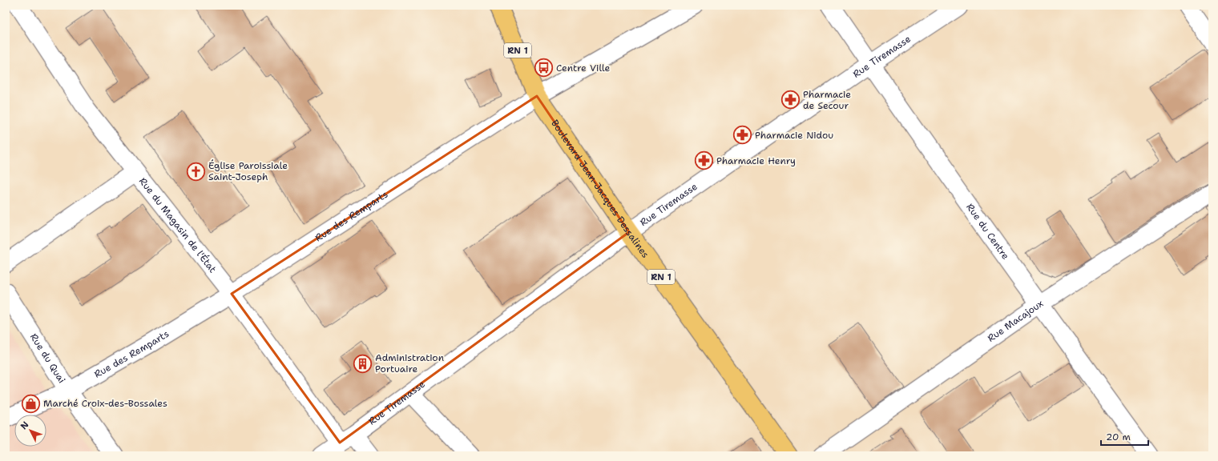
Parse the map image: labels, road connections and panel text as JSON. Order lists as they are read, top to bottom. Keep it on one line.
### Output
{"streets":{"main road":["RN 1","Boulevard Jean-Jacques Dessalines"],"street":["Rue Tiremasse","Rue des Remparts","Rue du Magasin de l'État","Rue du Centre","Rue Macajoux","Rue du Quai"]},"crossings":[["Rue Tiremasse","Boulevard Jean-Jacques Dessalines"],["Rue Tiremasse","Rue du Magasin de l'État"],["Rue Tiremasse","Rue du Centre"],["Boulevard Jean-Jacques Dessalines","Rue des Remparts"],["Rue des Remparts","Rue du Magasin de l'État"],["Rue des Remparts","Rue du Quai"],["Rue du Centre","Rue Macajoux"]],"places":{"bus stop":["Centre Ville"],"pharmacy":["Pharmacie de Secour","Pharmacie Nidou","Pharmacie Henry"],"church":["Église Paroissiale Saint-Joseph"],"building":["Administration Portuaire"],"shop":["Marché Croix-des-Bossales"]},"scale_bar":"20 m","north":"top left"}
